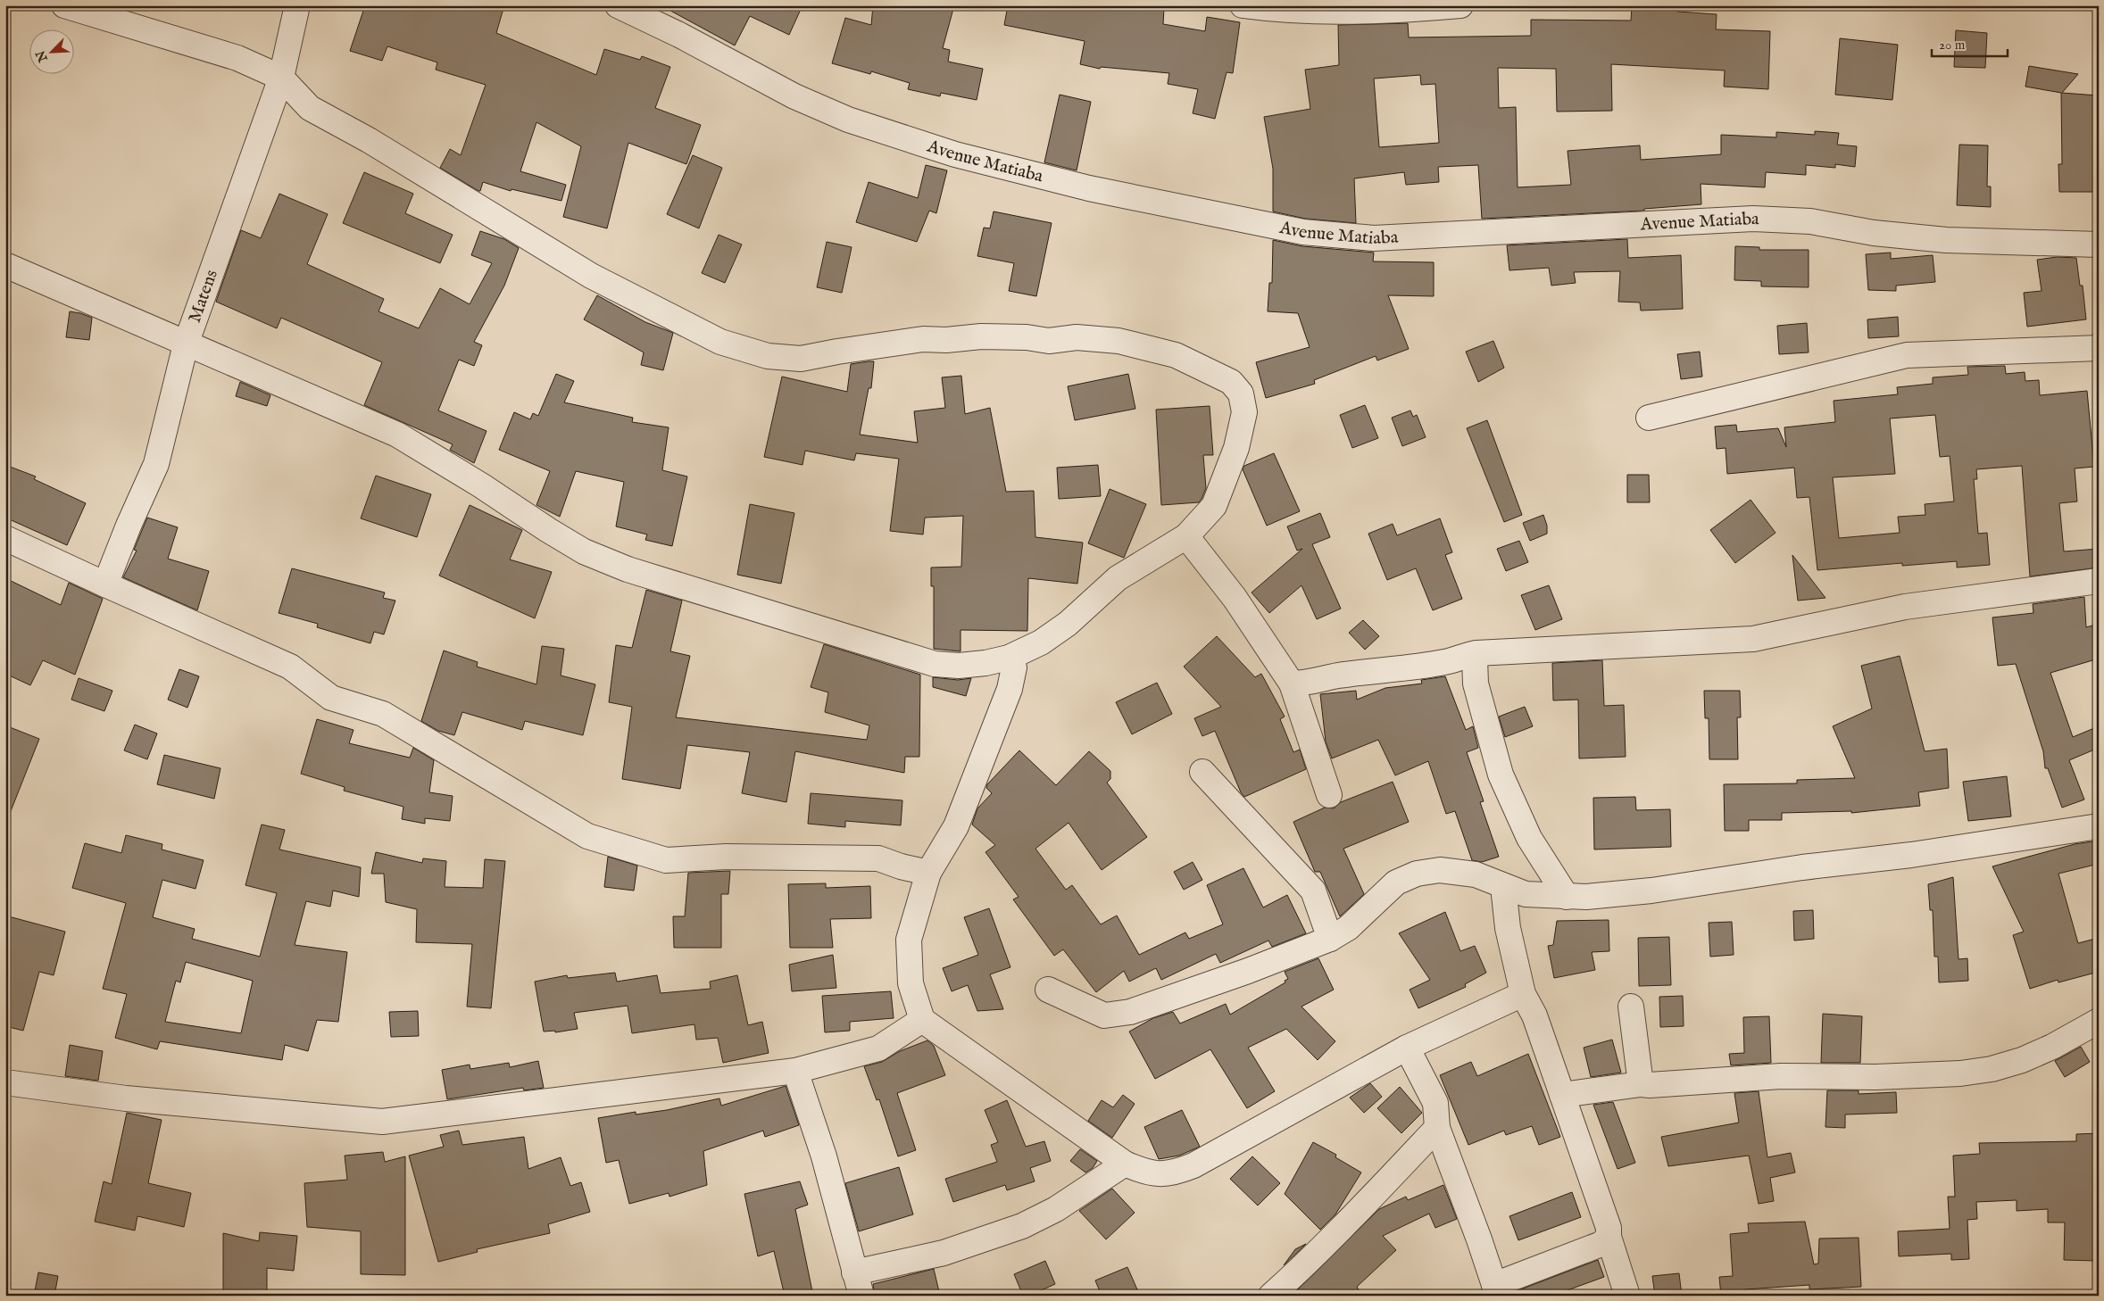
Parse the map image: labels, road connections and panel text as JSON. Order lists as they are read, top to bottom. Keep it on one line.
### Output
{"streets":{"street":["Avenue Matiaba","Matens"]},"scale_bar":"20 m","north":"bottom left"}
